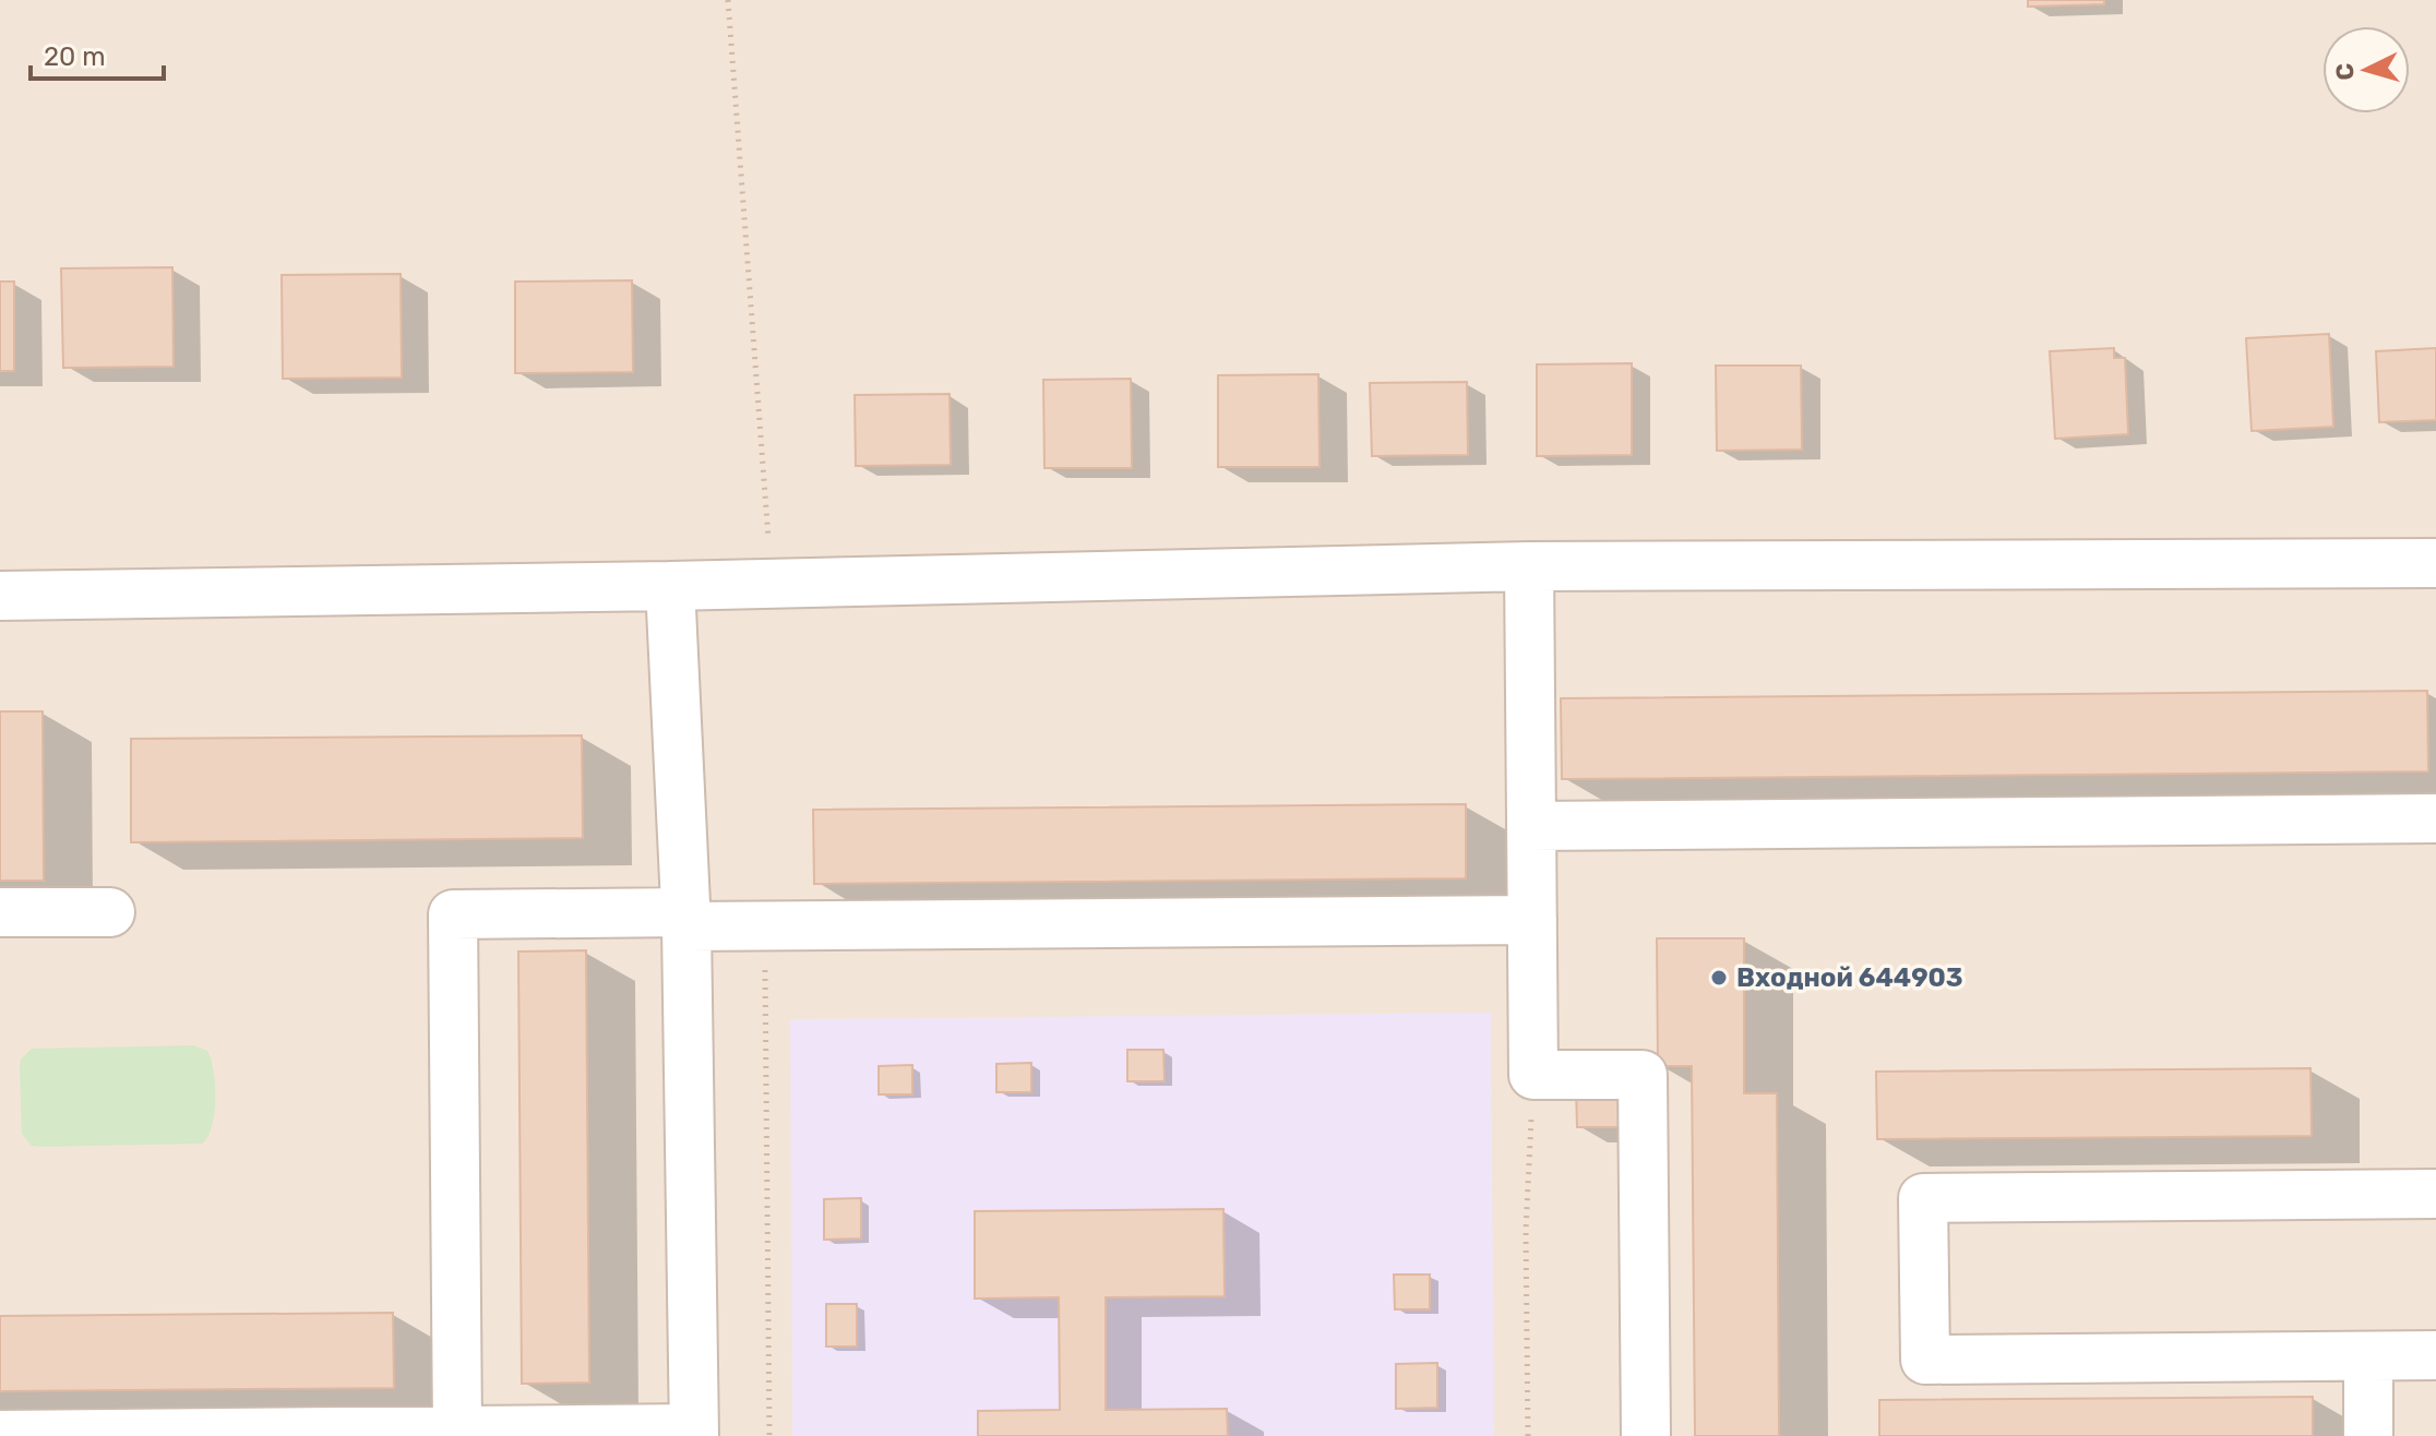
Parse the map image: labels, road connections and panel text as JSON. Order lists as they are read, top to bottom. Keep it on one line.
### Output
{"places":["Входной 644903"],"scale_bar":"20 m","north":"left"}
